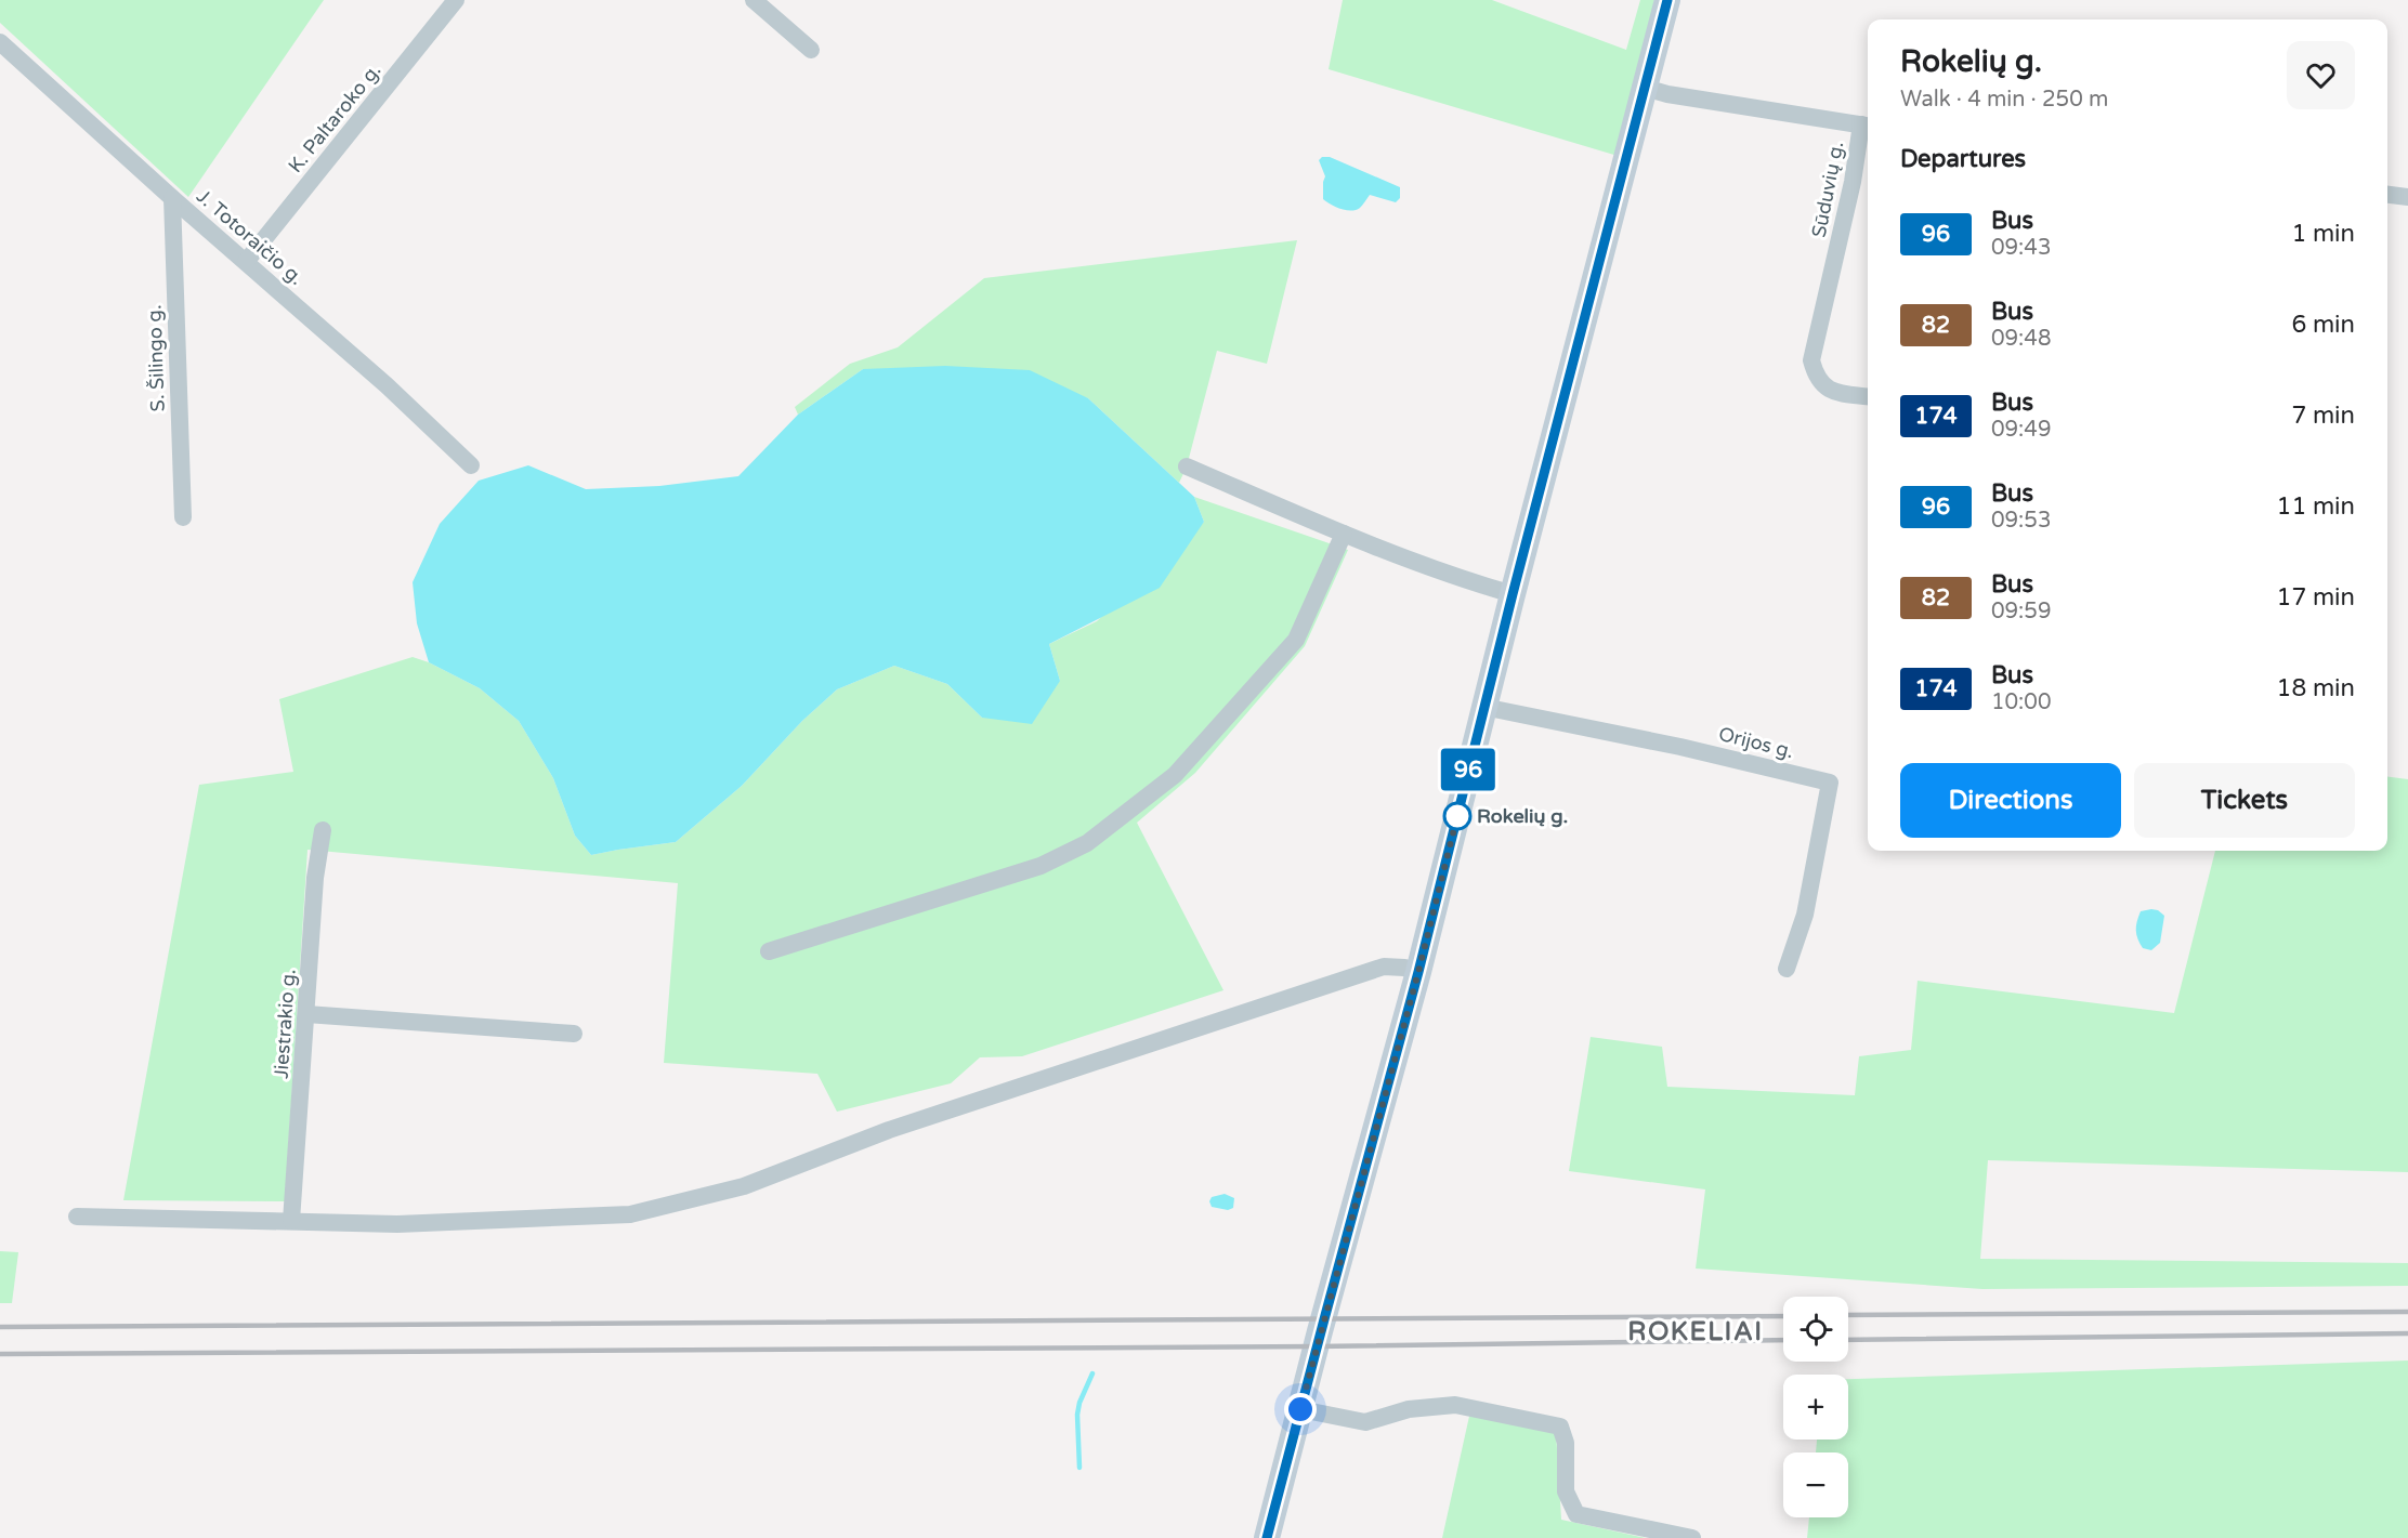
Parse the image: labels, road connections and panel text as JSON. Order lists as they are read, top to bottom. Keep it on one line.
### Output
{"streets":{"street":["K. Paltaroko g.","Sūduvių g.","J. Totoraičio g.","S. Šilingo g.","Orijos g.","Jiestrakio g."]},"crossings":[["K. Paltaroko g.","J. Totoraičio g."],["J. Totoraičio g.","S. Šilingo g."]],"districts":["ROKELIAI"],"places":["Rokelių g."],"lines":["bus line 96"],"page":{"on_map":"96","heading":[["Rokelių g.","Walk · 4 min · 250 m"],"Departures"],"list":[{"mark":"96","name":"Bus","note":"09:43","value":"1 min"},{"mark":"82","name":"Bus","note":"09:48","value":"6 min"},{"mark":"174","name":"Bus","note":"09:49","value":"7 min"},{"mark":"96","name":"Bus","note":"09:53","value":"11 min"},{"mark":"82","name":"Bus","note":"09:59","value":"17 min"},{"mark":"174","name":"Bus","note":"10:00","value":"18 min"}],"buttons":["Directions","Tickets"],"map_buttons":["+","−"]}}
